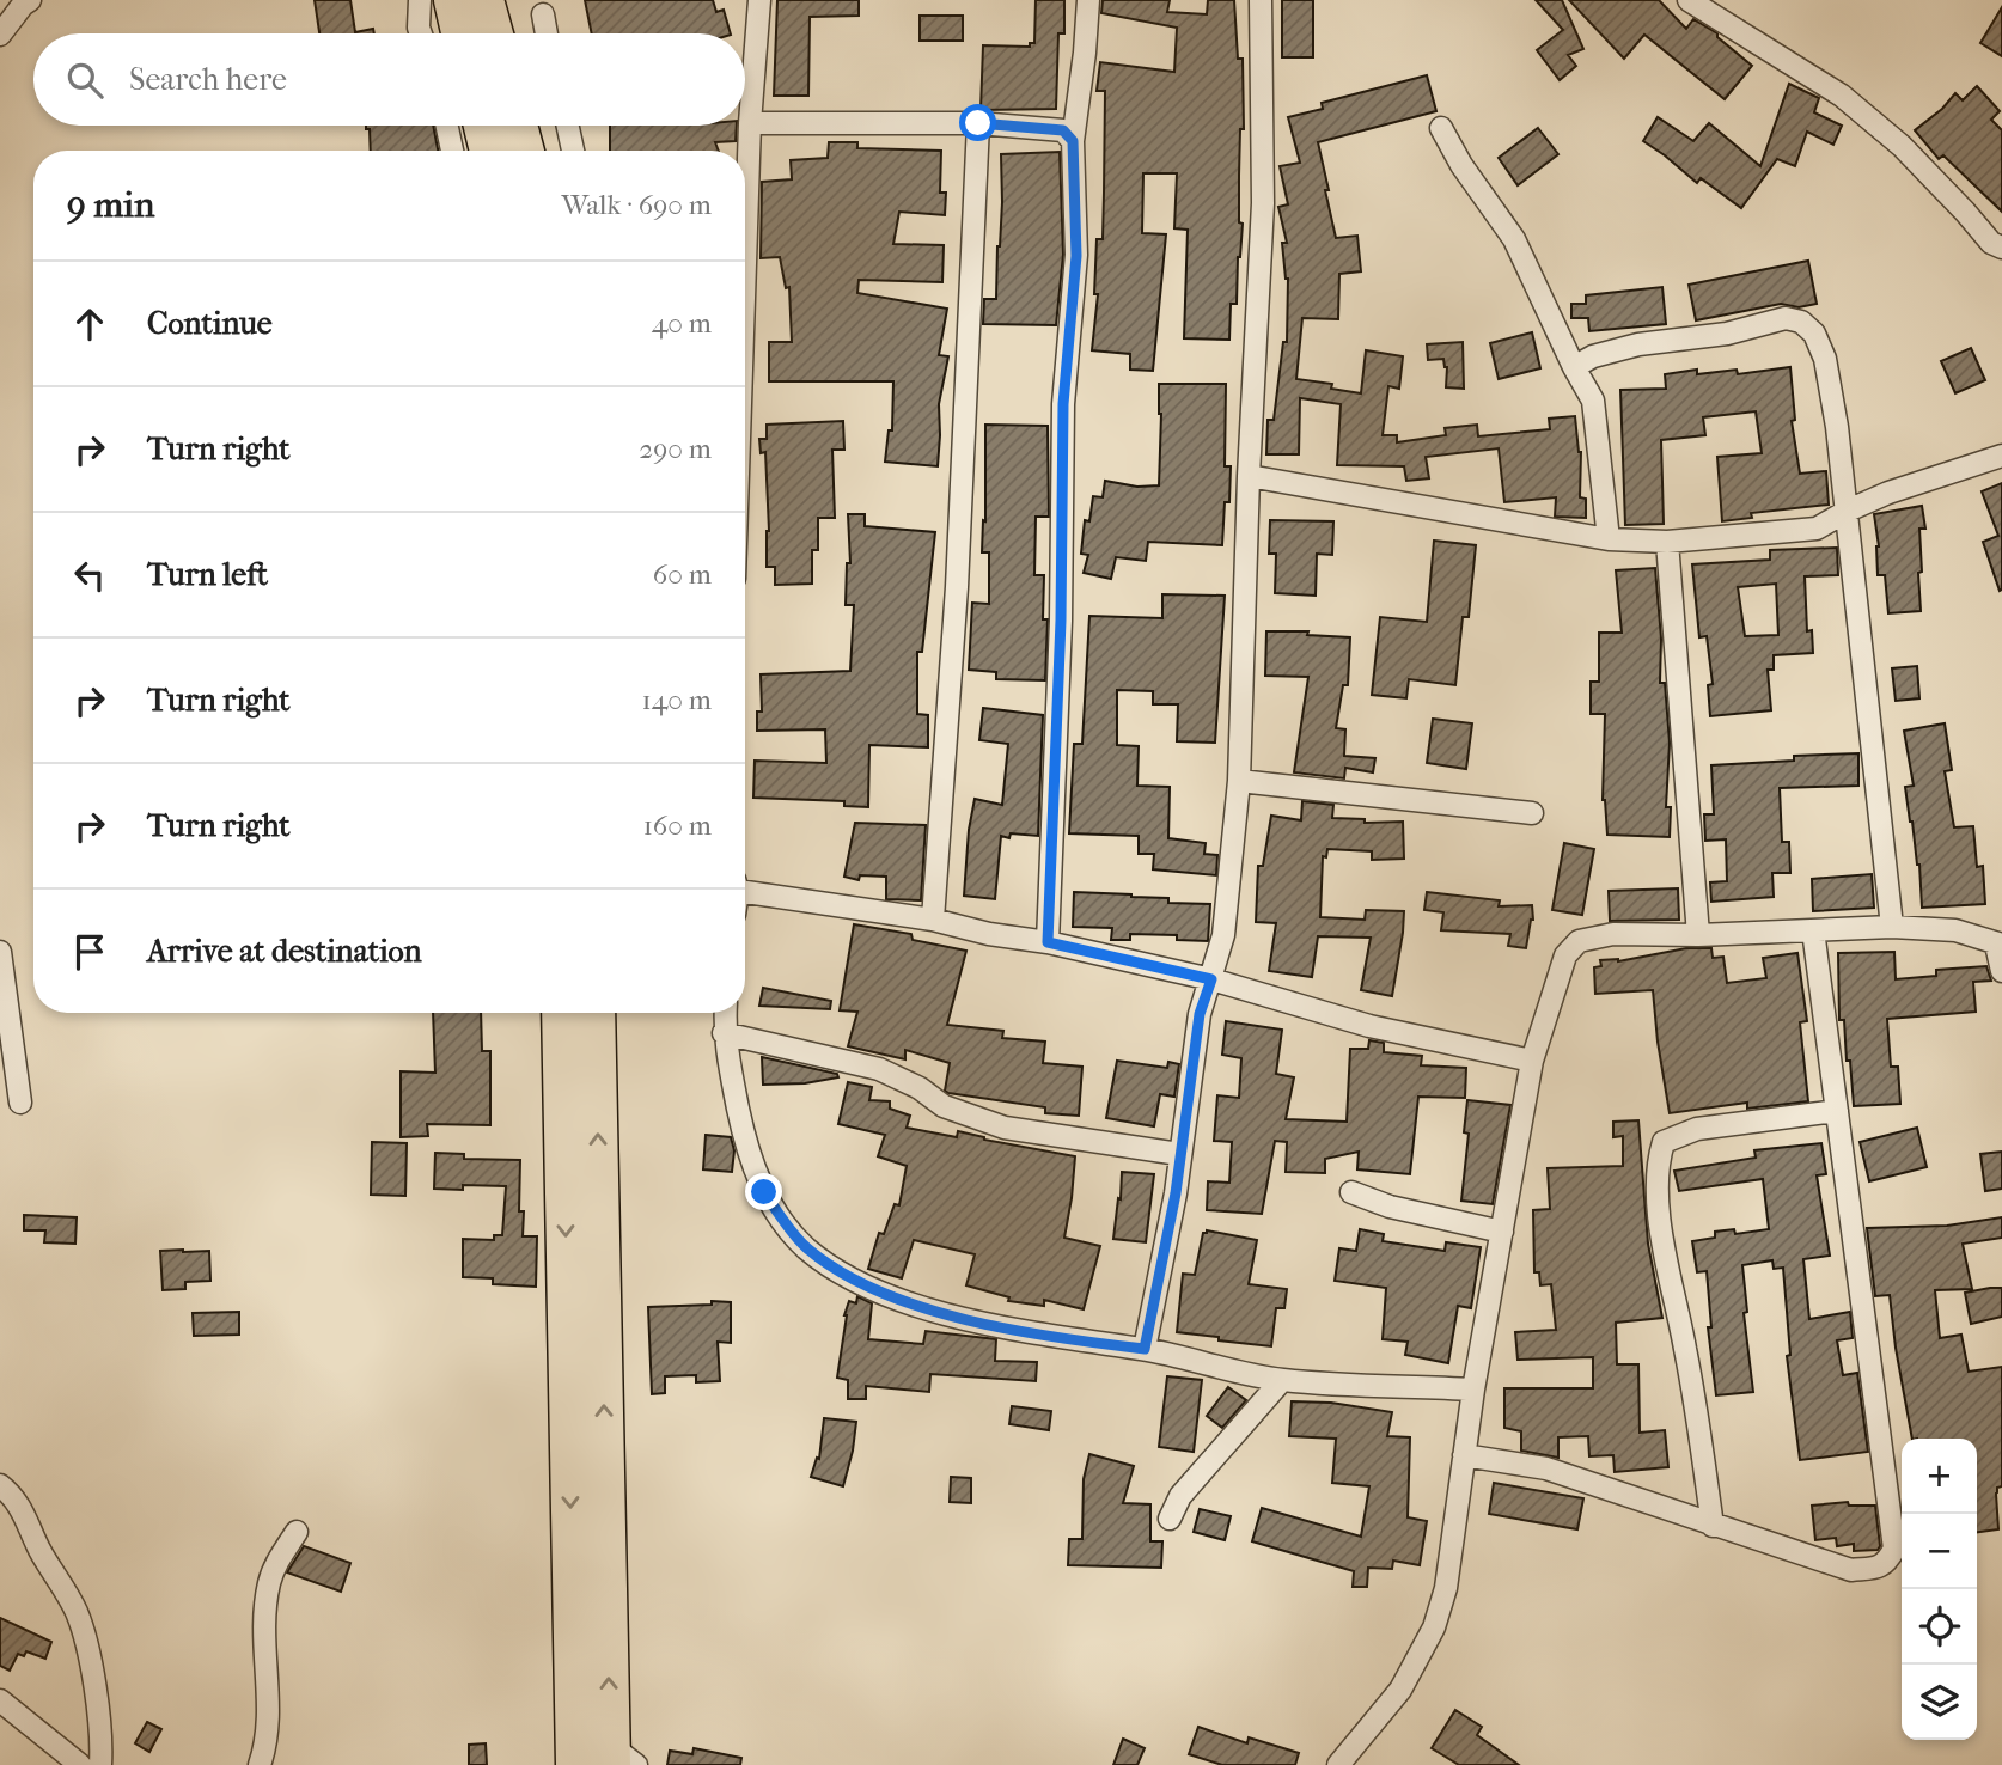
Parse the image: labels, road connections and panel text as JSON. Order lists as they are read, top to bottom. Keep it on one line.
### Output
{"page":{"search":"Search here","heading":["9 min","Walk · 690 m"],"list":[["Continue","40 m"],["Turn right","290 m"],["Turn left","60 m"],["Turn right","140 m"],["Turn right","160 m"],"Arrive at destination"],"map_buttons":["+","−"]}}
